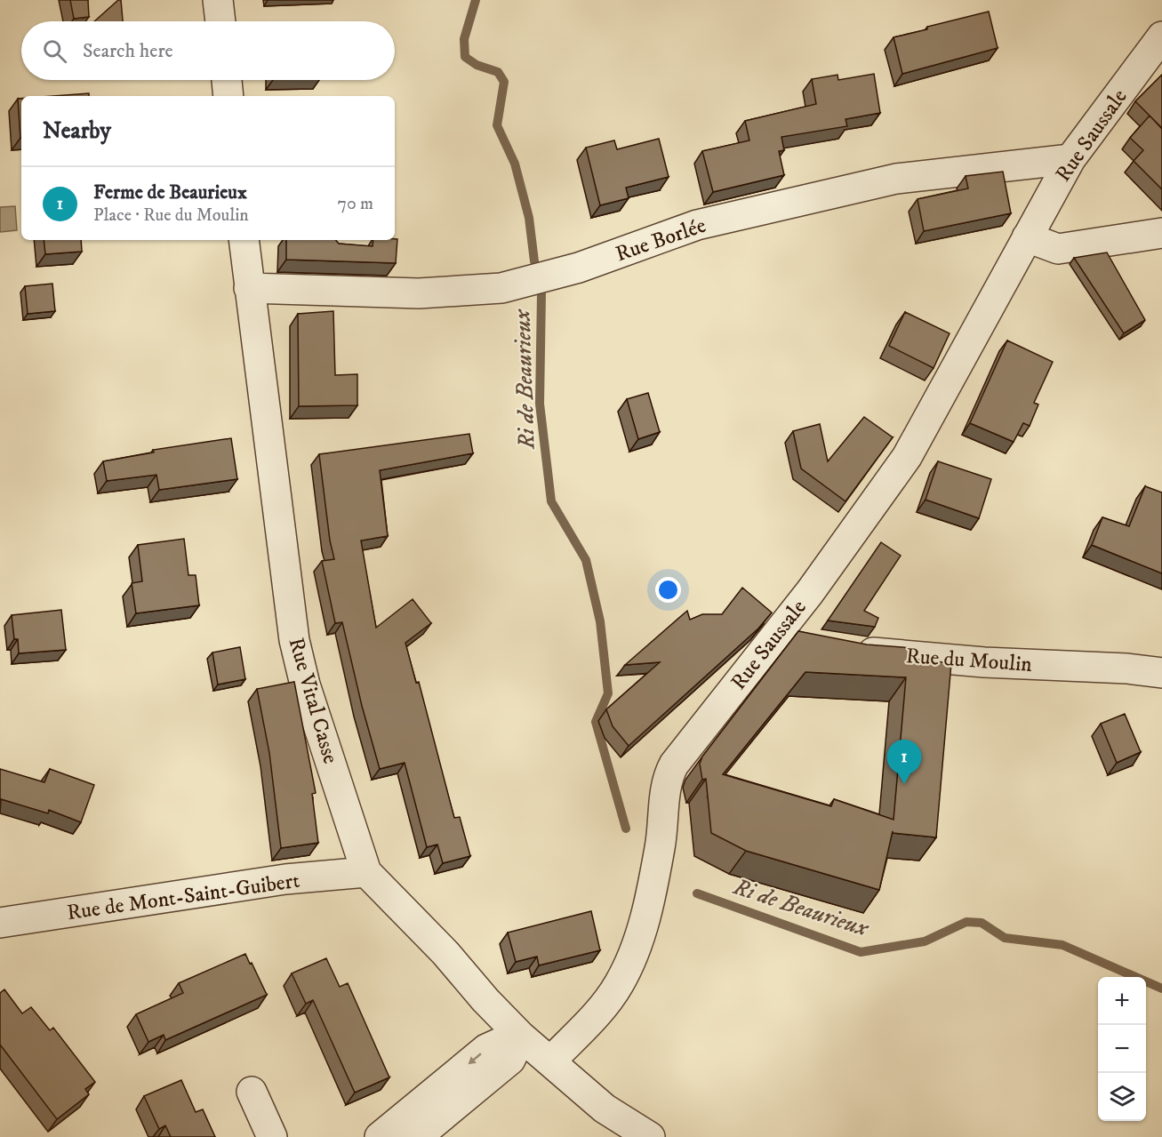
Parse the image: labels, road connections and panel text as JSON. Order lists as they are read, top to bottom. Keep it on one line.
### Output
{"streets":{"street":["Rue Saussale","Rue Borlée","Rue du Moulin","Rue Vital Casse","Rue de Mont-Saint-Guibert"]},"crossings":[["Rue Saussale","Rue Borlée"],["Rue Saussale","Rue Vital Casse"],["Rue Borlée","Rue Vital Casse"],["Rue Vital Casse","Rue de Mont-Saint-Guibert"]],"water":["Ri de Beaurieux"],"page":{"search":"Search here","heading":"Nearby","list":[{"mark":"1","name":"Ferme de Beaurieux","note":"Place · Rue du Moulin","value":"70 m"}],"pins":"1","map_buttons":["+","−"]}}
